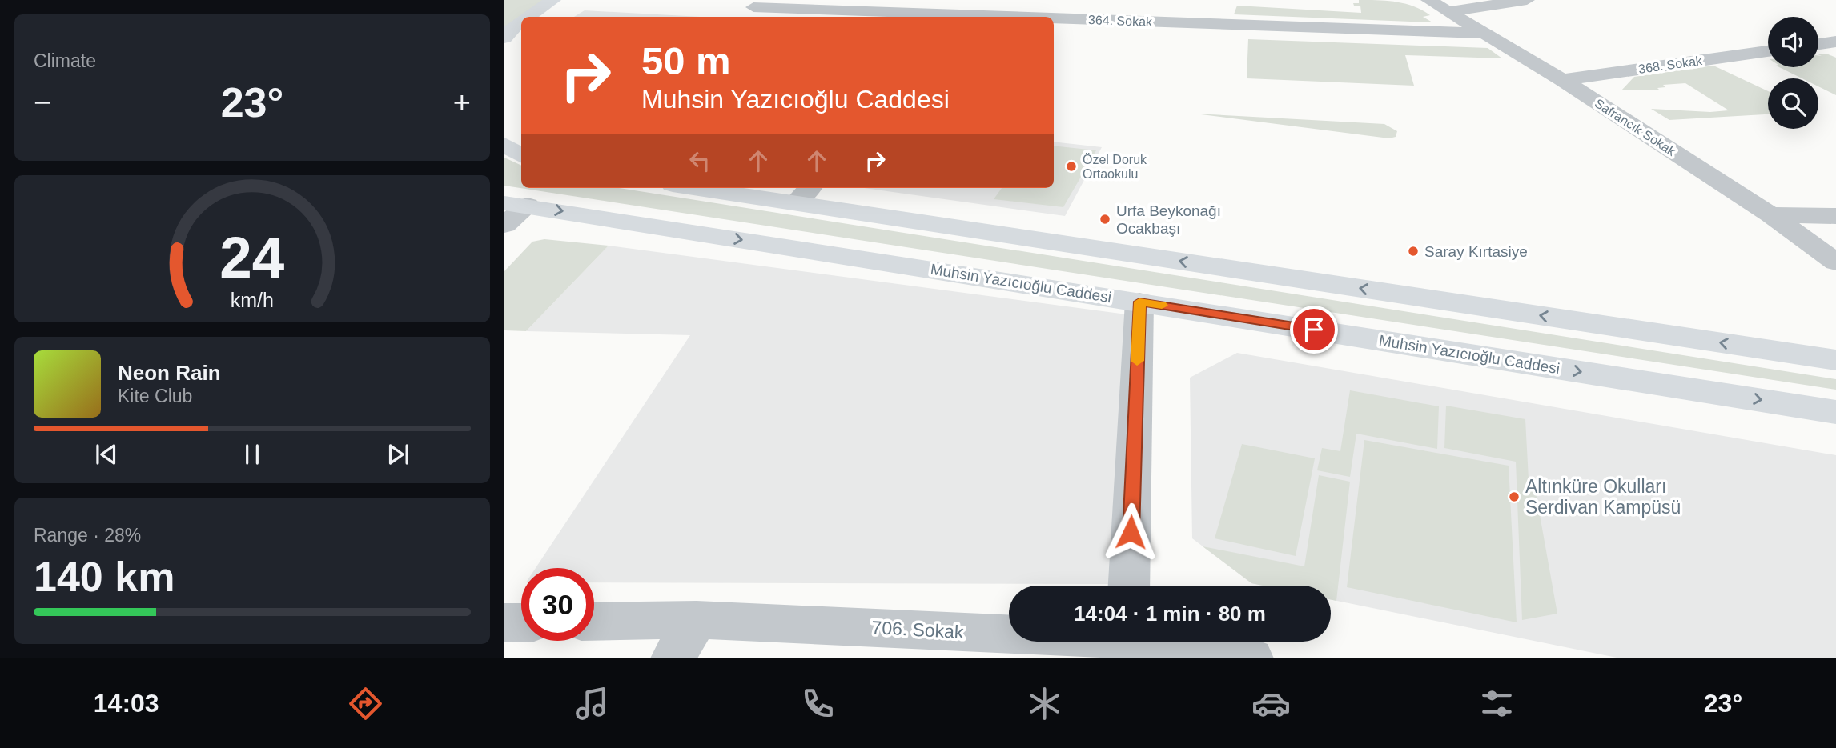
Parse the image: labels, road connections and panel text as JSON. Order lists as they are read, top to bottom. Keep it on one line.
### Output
{"streets":{"main road":["Muhsin Yazıcıoğlu Caddesi"],"street":["364. Sokak","368. Sokak","Safrancık Sokak","706. Sokak"]},"crossings":[["364. Sokak","Safrancık Sokak"],["368. Sokak","Safrancık Sokak"]],"places":["Özel Doruk Ortaokulu","Urfa Beykonağı Ocakbaşı","Saray Kırtasiye","Altınküre Okulları Serdivan Kampüsü"],"page":{"tile":["Climate",["Range · 28%","140 km"]],"turn":["50 m","Muhsin Yazıcıoğlu Caddesi"],"heat":["−","23°","+"],"song":["Neon Rain","Kite Club"],"limit":"30","trip":"14:04 · 1 min · 80 m","tabs":["14:03","23°"],"gauge":["24","km/h"]}}
